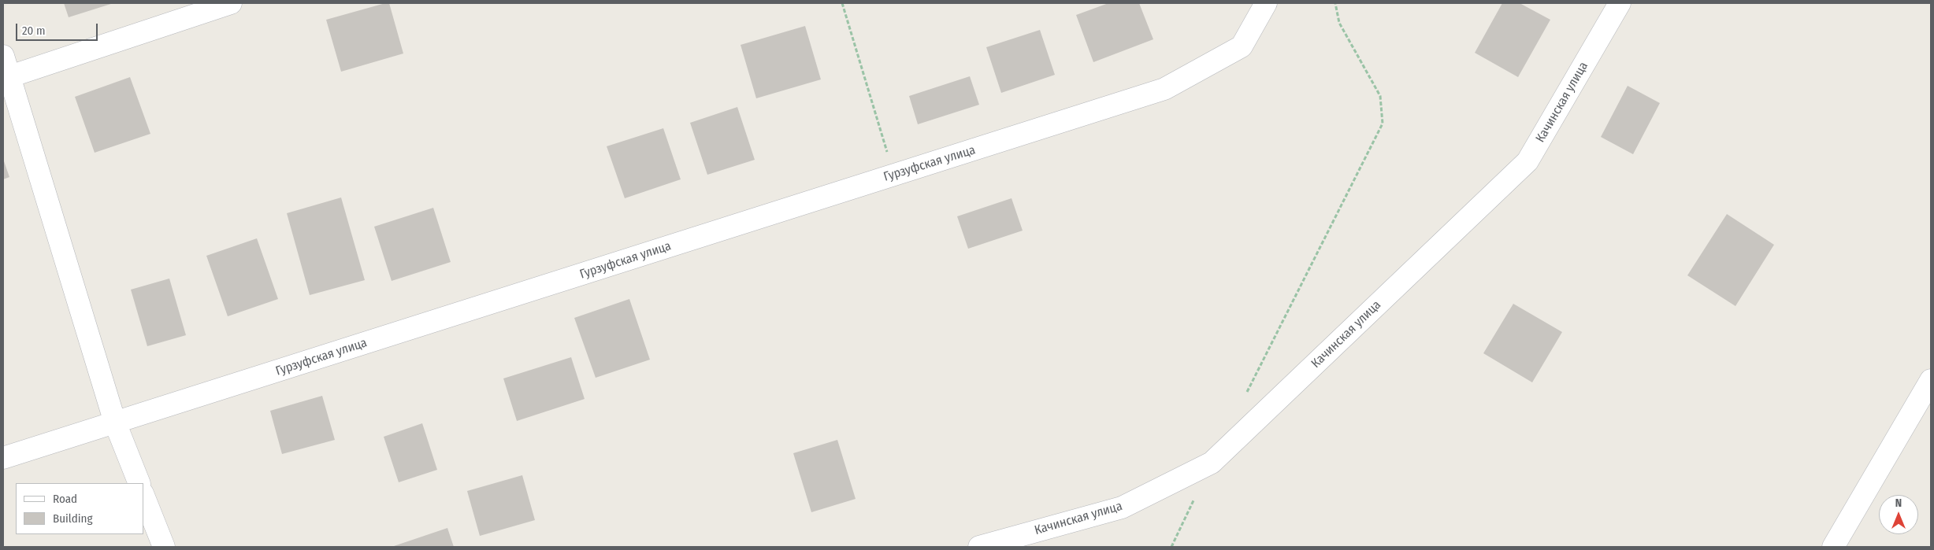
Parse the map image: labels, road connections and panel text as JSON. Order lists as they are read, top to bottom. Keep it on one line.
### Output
{"streets":{"street":["Качинская улица","Гурзуфская улица"]},"legend":["Road","Building"],"scale_bar":"20 m","north":"top"}
